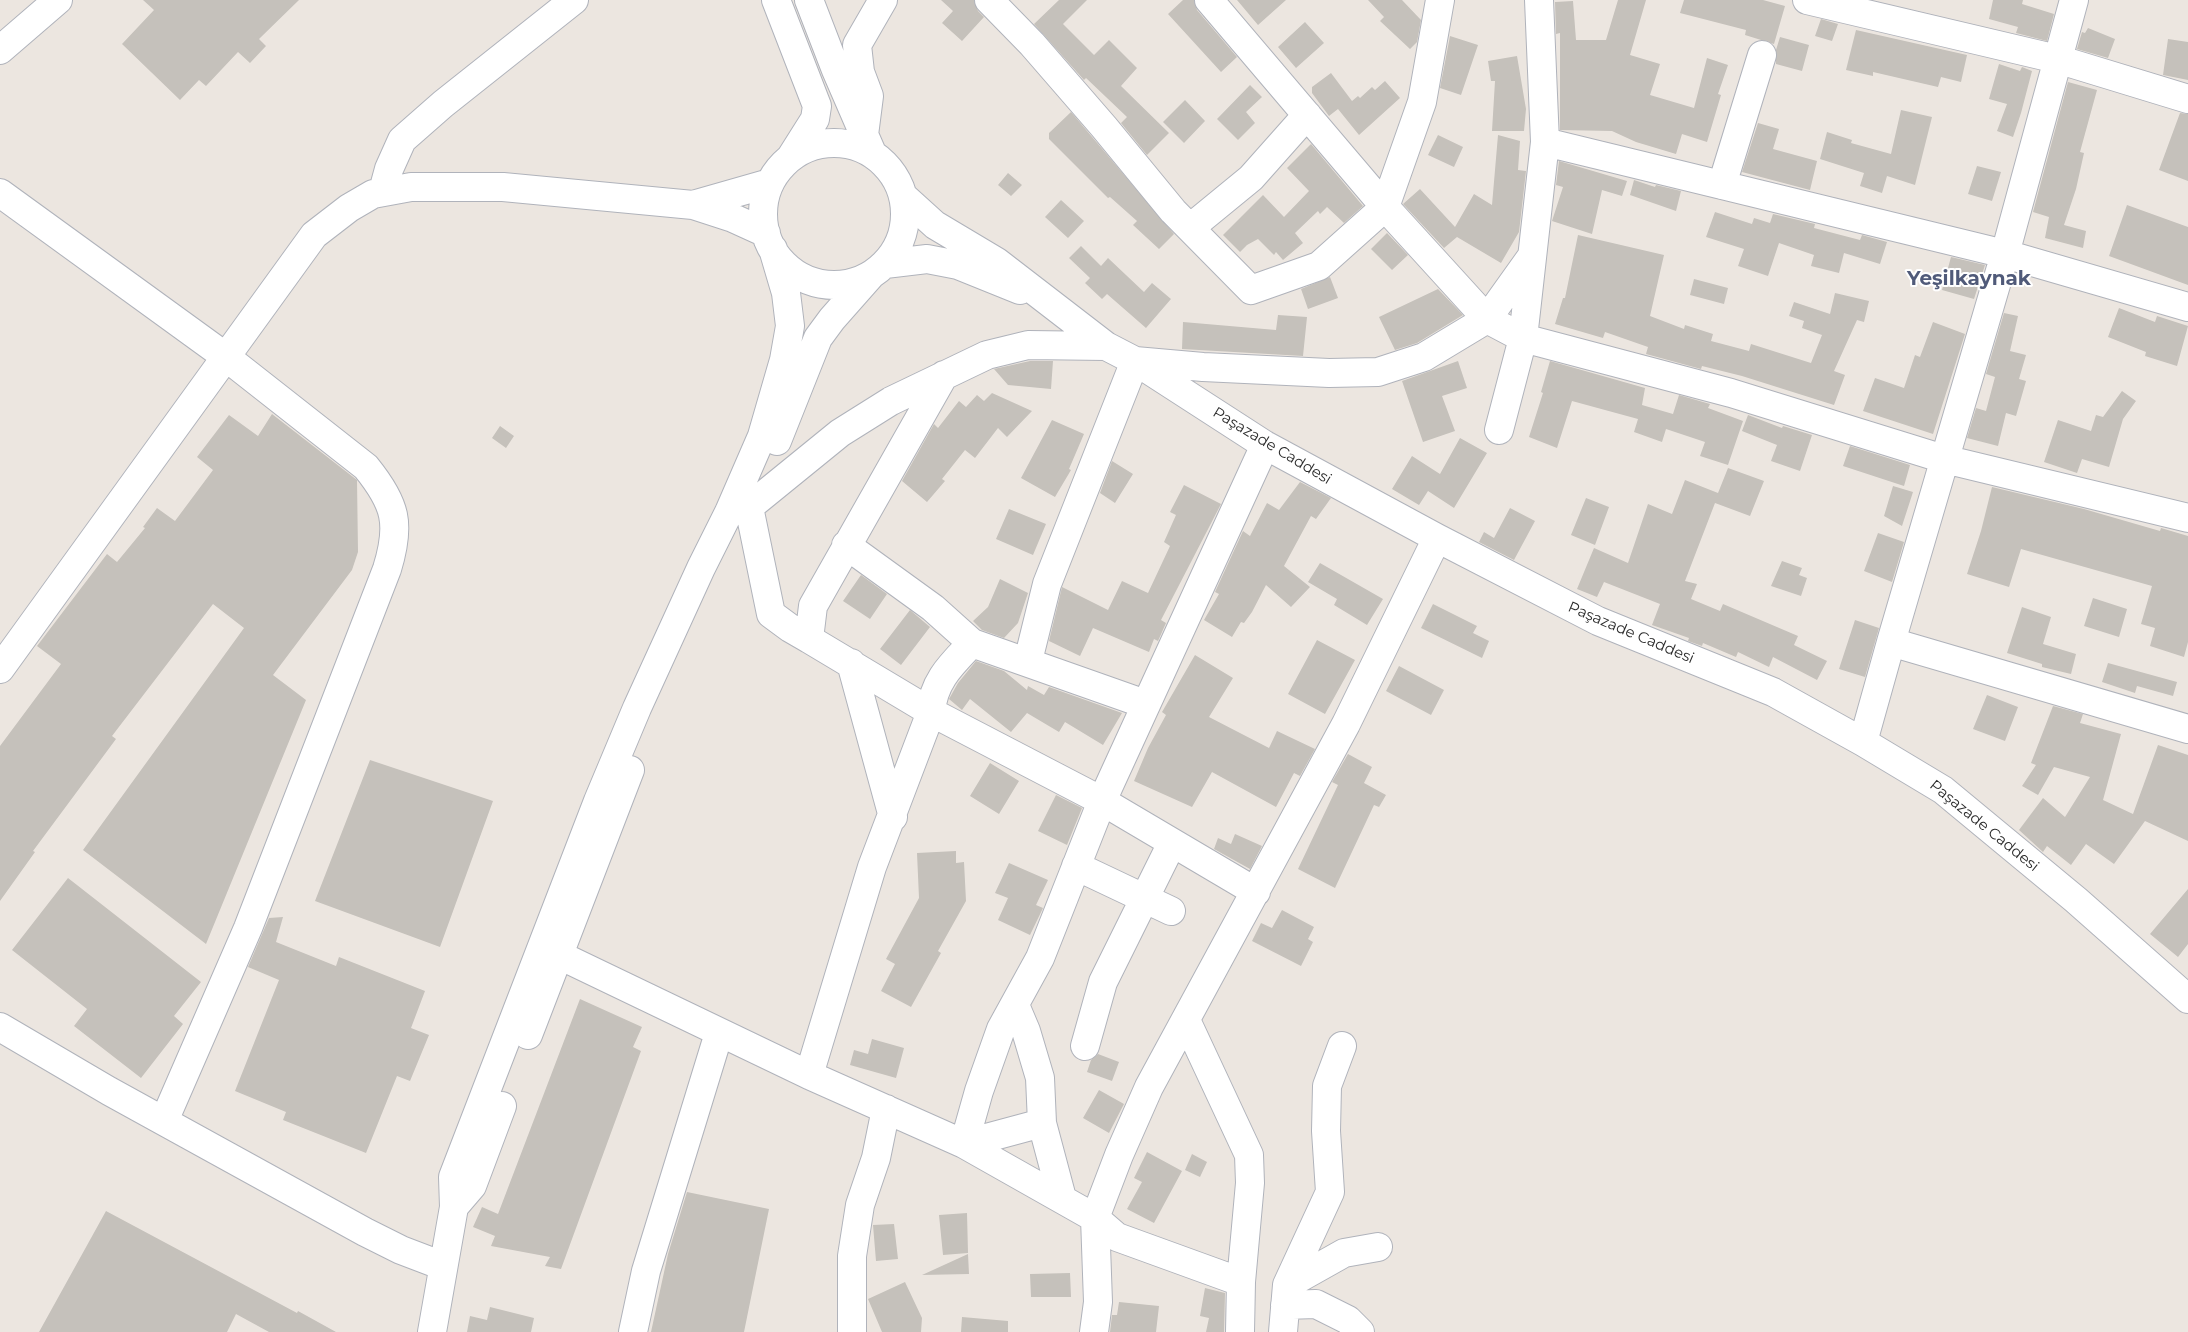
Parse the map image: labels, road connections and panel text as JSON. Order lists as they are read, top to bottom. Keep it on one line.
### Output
{"streets":{"street":["Paşazade Caddesi"]},"districts":["Yeşilkaynak"]}
